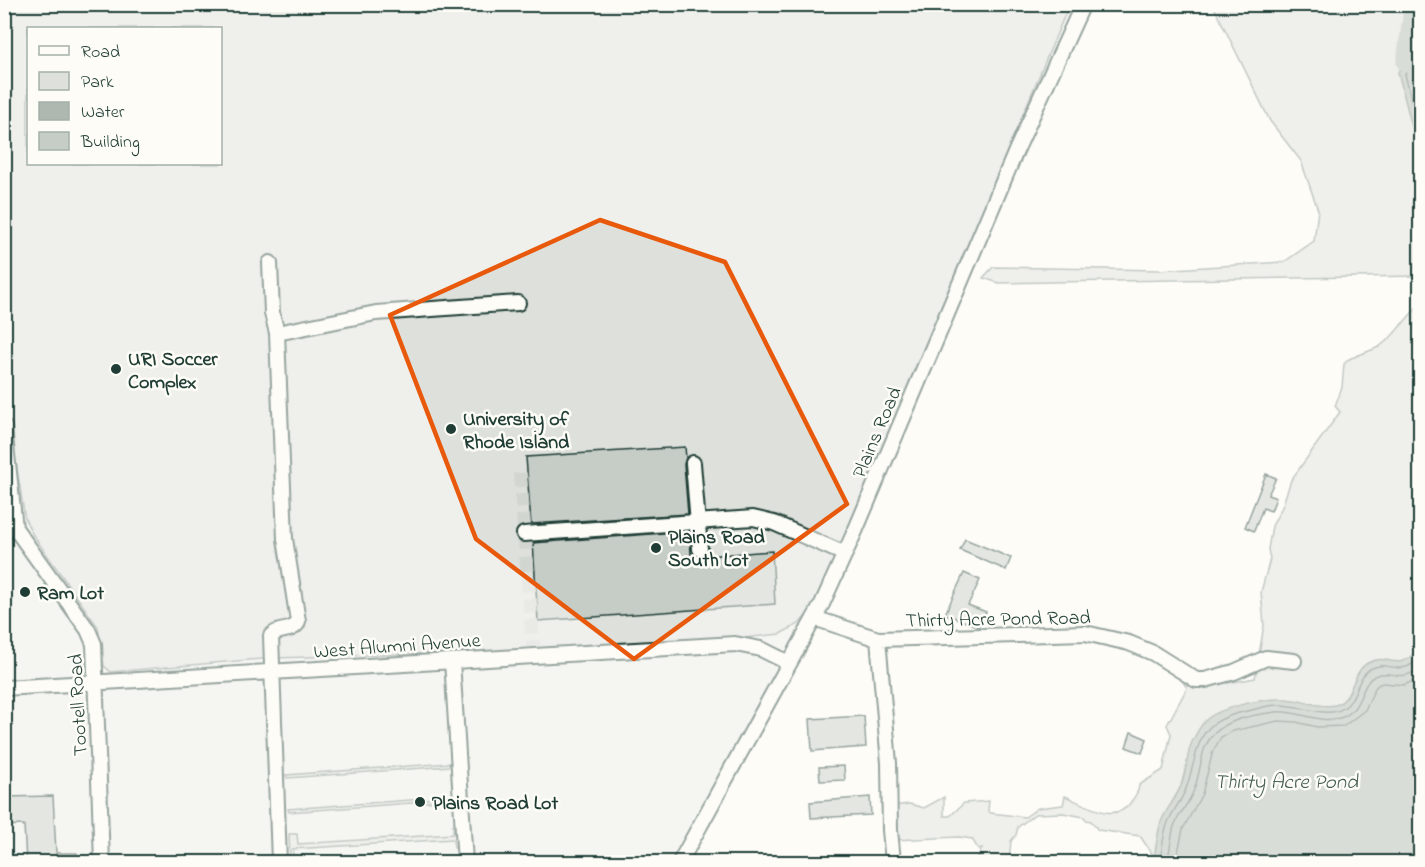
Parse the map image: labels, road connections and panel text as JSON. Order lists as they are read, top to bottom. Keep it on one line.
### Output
{"streets":{"street":["Plains Road","Thirty Acre Pond Road","West Alumni Avenue","Tootell Road"]},"crossings":[["Plains Road","Thirty Acre Pond Road"],["Plains Road","West Alumni Avenue"],["West Alumni Avenue","Tootell Road"]],"water":["Thirty Acre Pond"],"places":["URI Soccer Complex","University of Rhode Island","Plains Road South Lot","Ram Lot","Plains Road Lot"],"legend":["Road","Park","Water","Building"]}
